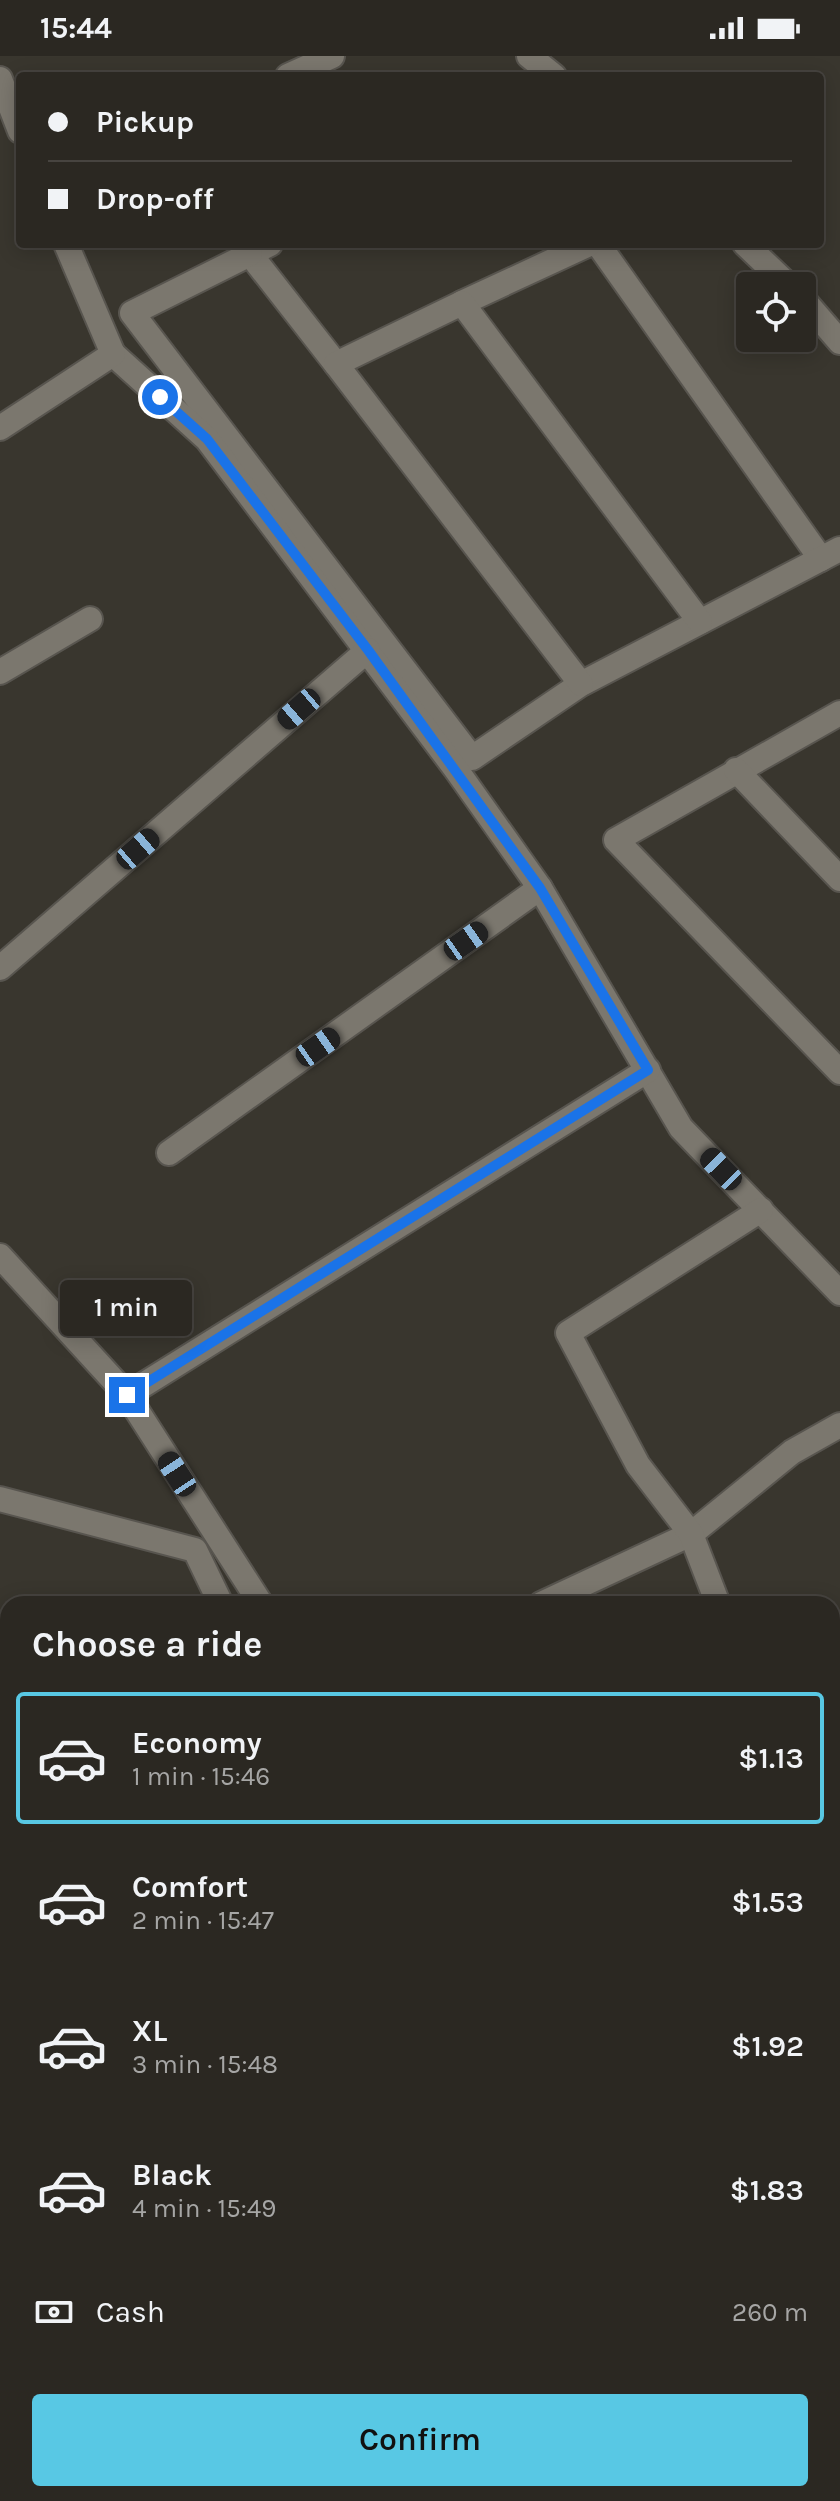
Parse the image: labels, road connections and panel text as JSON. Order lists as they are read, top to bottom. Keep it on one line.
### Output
{"page":{"status":"15:44","banner":["Pickup","Drop-off"],"bubble":"1 min","heading":"Choose a ride","list":[{"name":"Economy","note":"1 min · 15:46","value":"$1.13"},{"name":"Comfort","note":"2 min · 15:47","value":"$1.53"},{"name":"XL","note":"3 min · 15:48","value":"$1.92"},{"name":"Black","note":"4 min · 15:49","value":"$1.83"}],"pay":["Cash","260 m"],"buttons":"Confirm"}}
